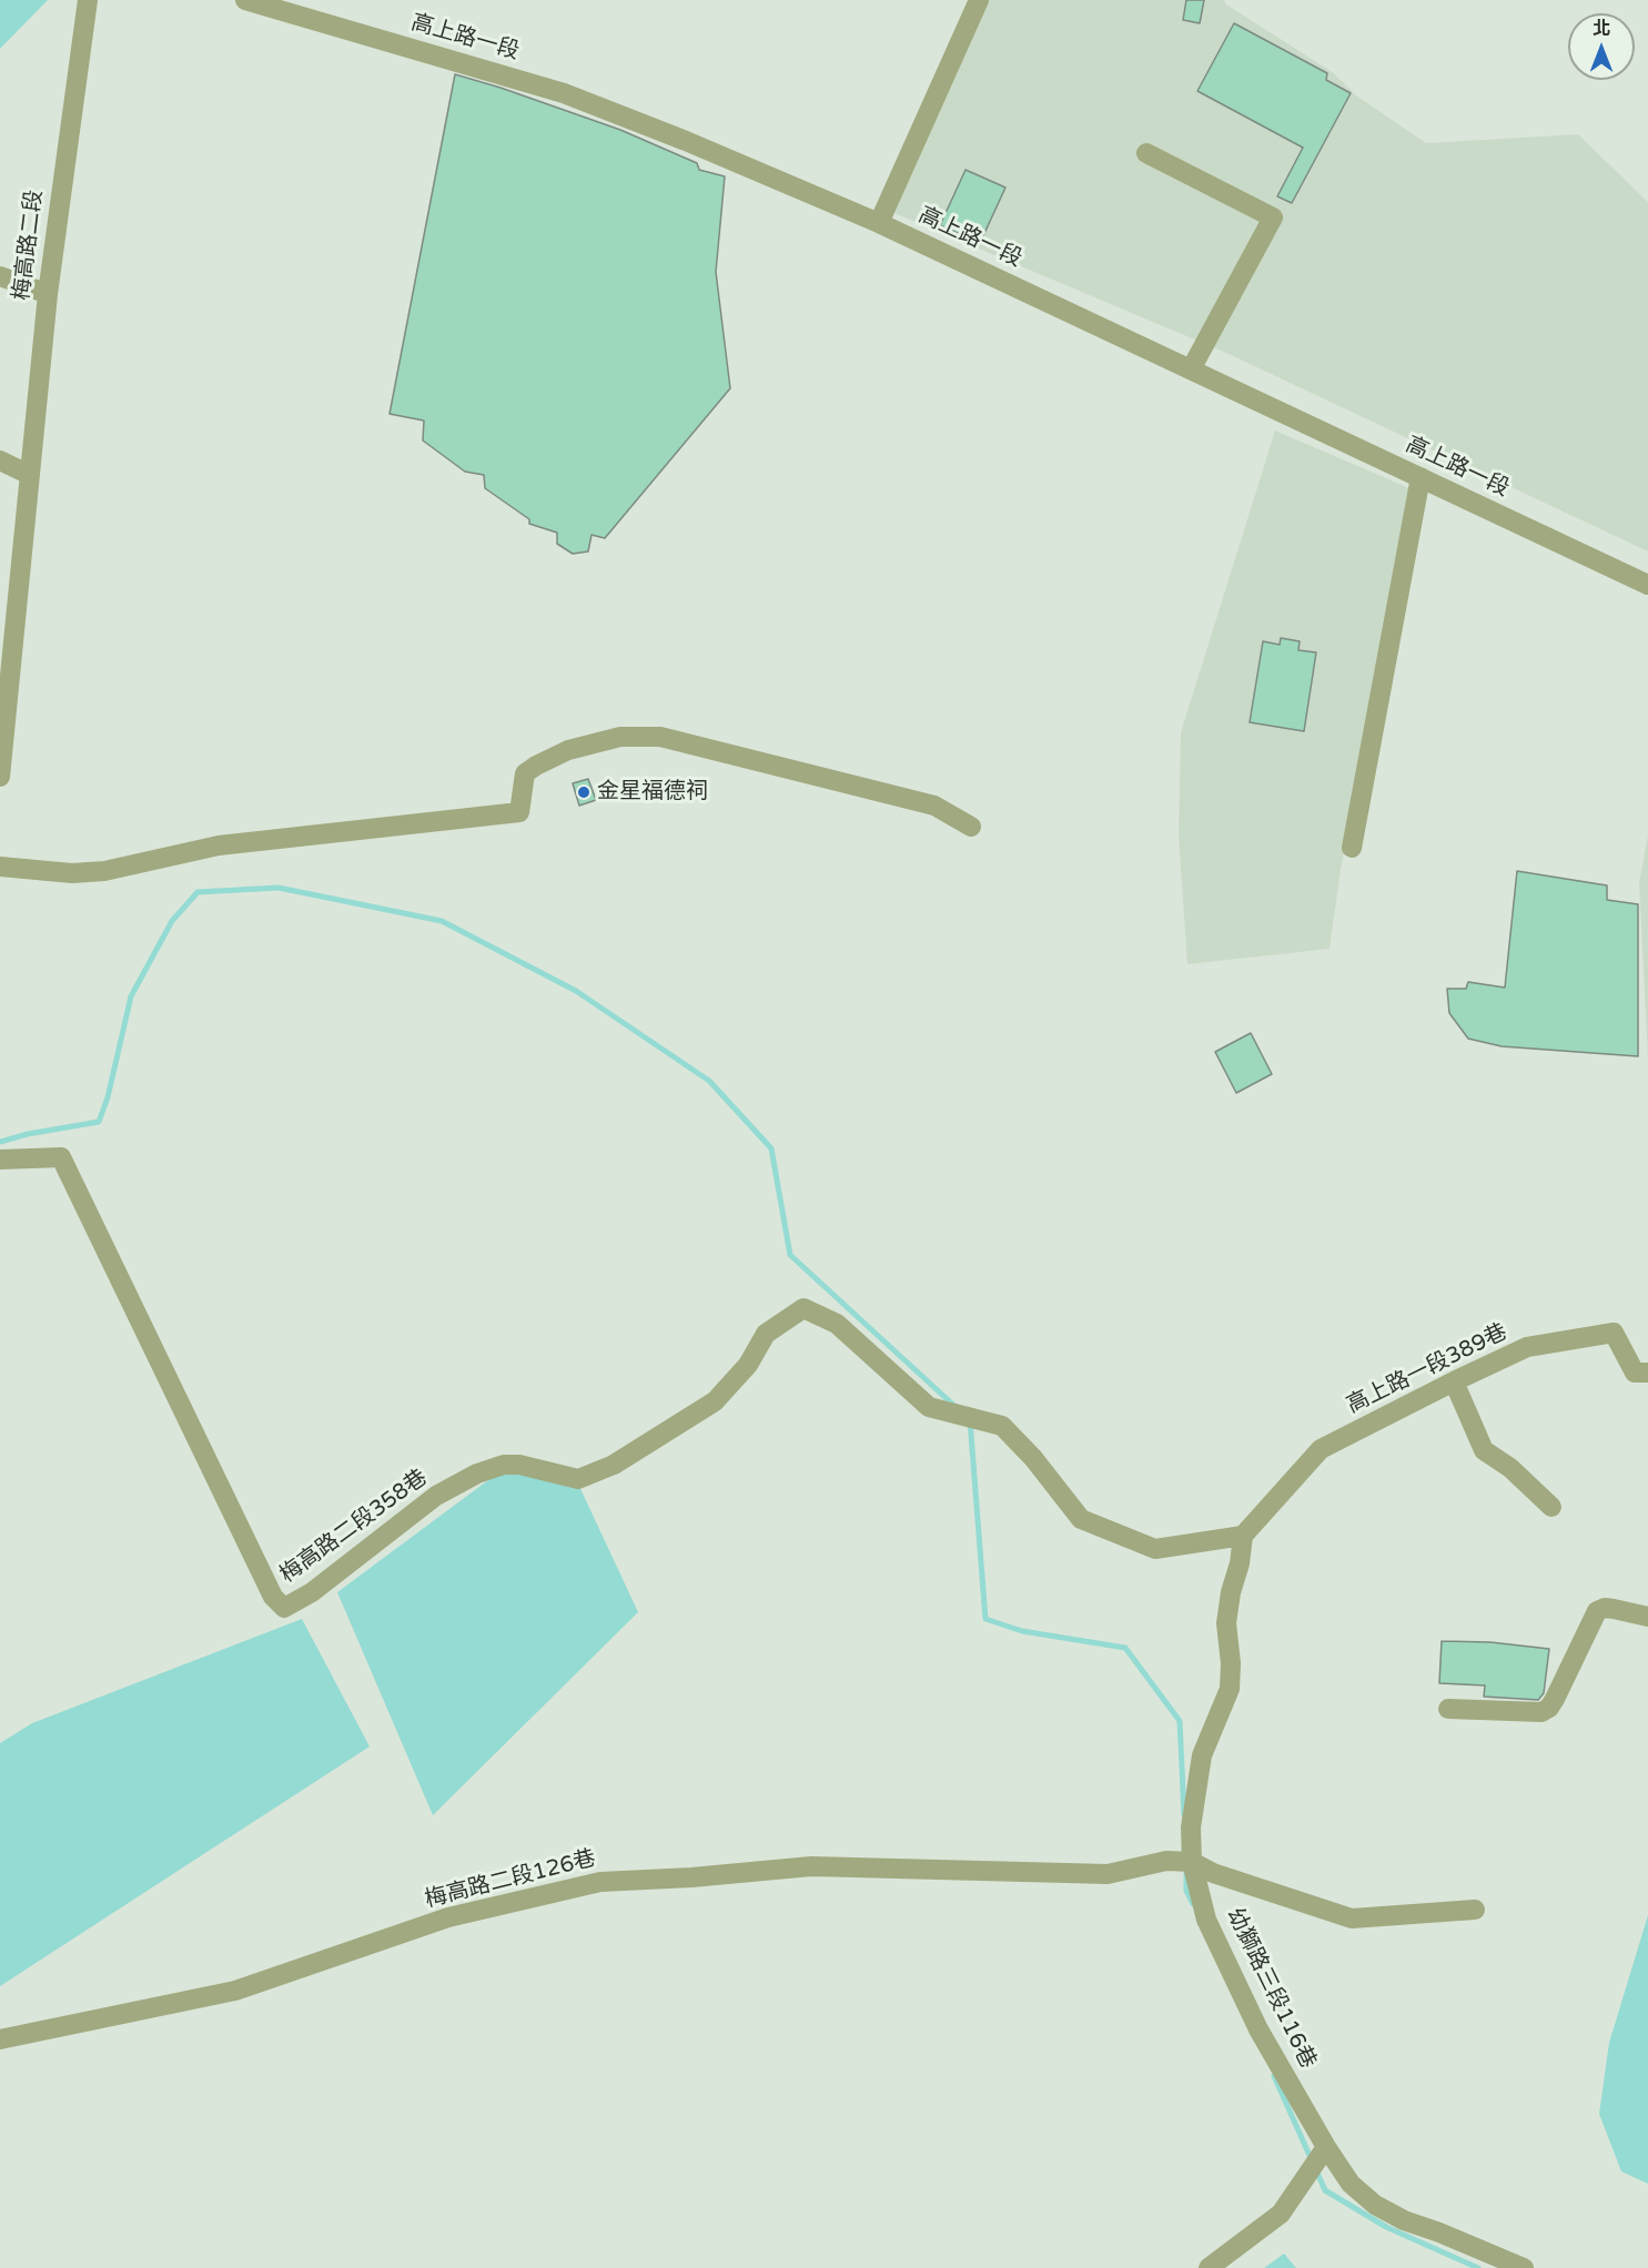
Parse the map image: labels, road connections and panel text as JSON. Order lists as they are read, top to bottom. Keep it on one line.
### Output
{"streets":{"street":["高上路一段","梅高路二段","高上路一段389巷","梅高路二段358巷","梅高路二段126巷","幼獅路三段116巷"]},"crossings":[["高上路一段389巷","梅高路二段358巷"],["高上路一段389巷","幼獅路三段116巷"],["梅高路二段358巷","幼獅路三段116巷"],["梅高路二段126巷","幼獅路三段116巷"]],"places":["金星福德祠"],"north":"top"}
